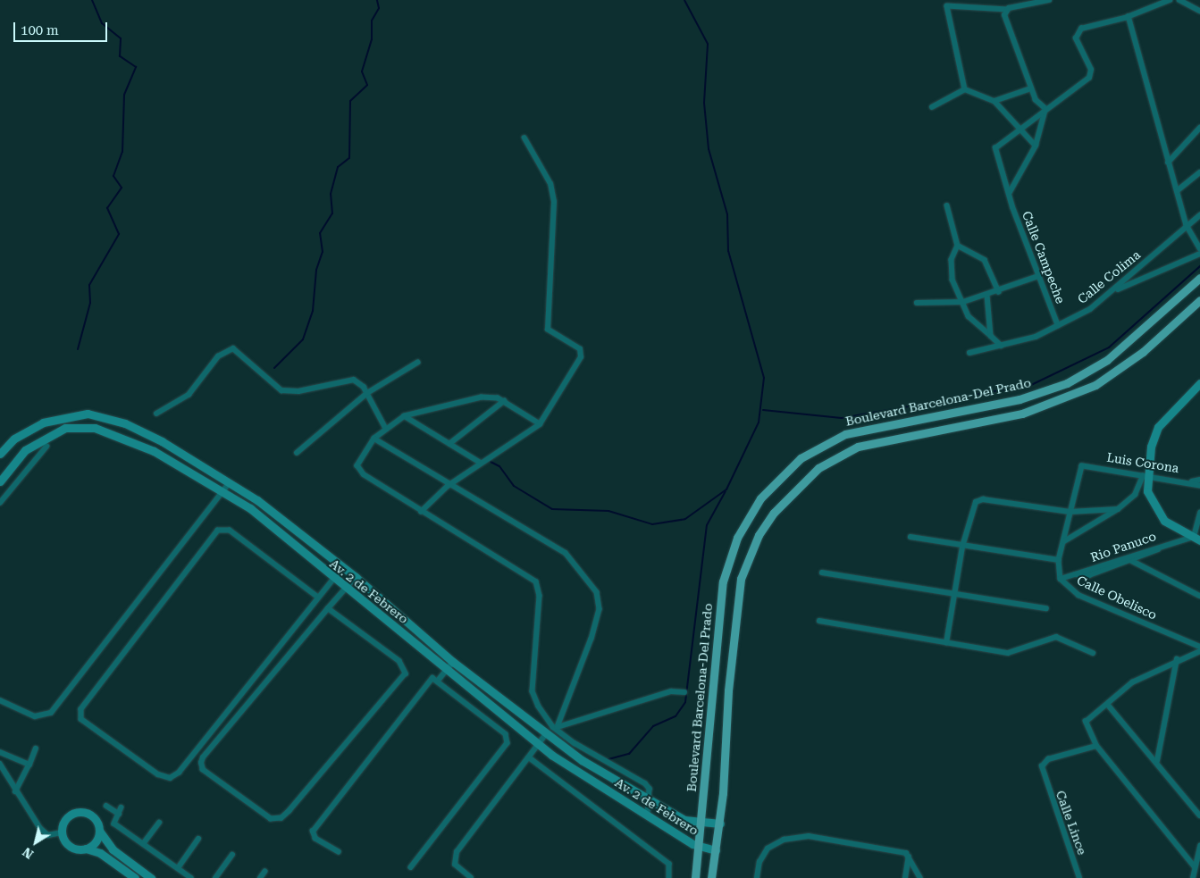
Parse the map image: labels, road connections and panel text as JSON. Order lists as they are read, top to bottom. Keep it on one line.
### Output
{"streets":{"main road":["Boulevard Barcelona-Del Prado","Av. 2 de Febrero"],"street":["Calle Campeche","Calle Colima","Luis Corona","Rio Panuco","Calle Obelisco","Calle Lince"]},"crossings":[["Calle Campeche","Calle Colima"],["Boulevard Barcelona-Del Prado","Av. 2 de Febrero"],["Luis Corona","Calle Obelisco"],["Rio Panuco","Calle Obelisco"]],"scale_bar":"100 m","north":"bottom left"}
